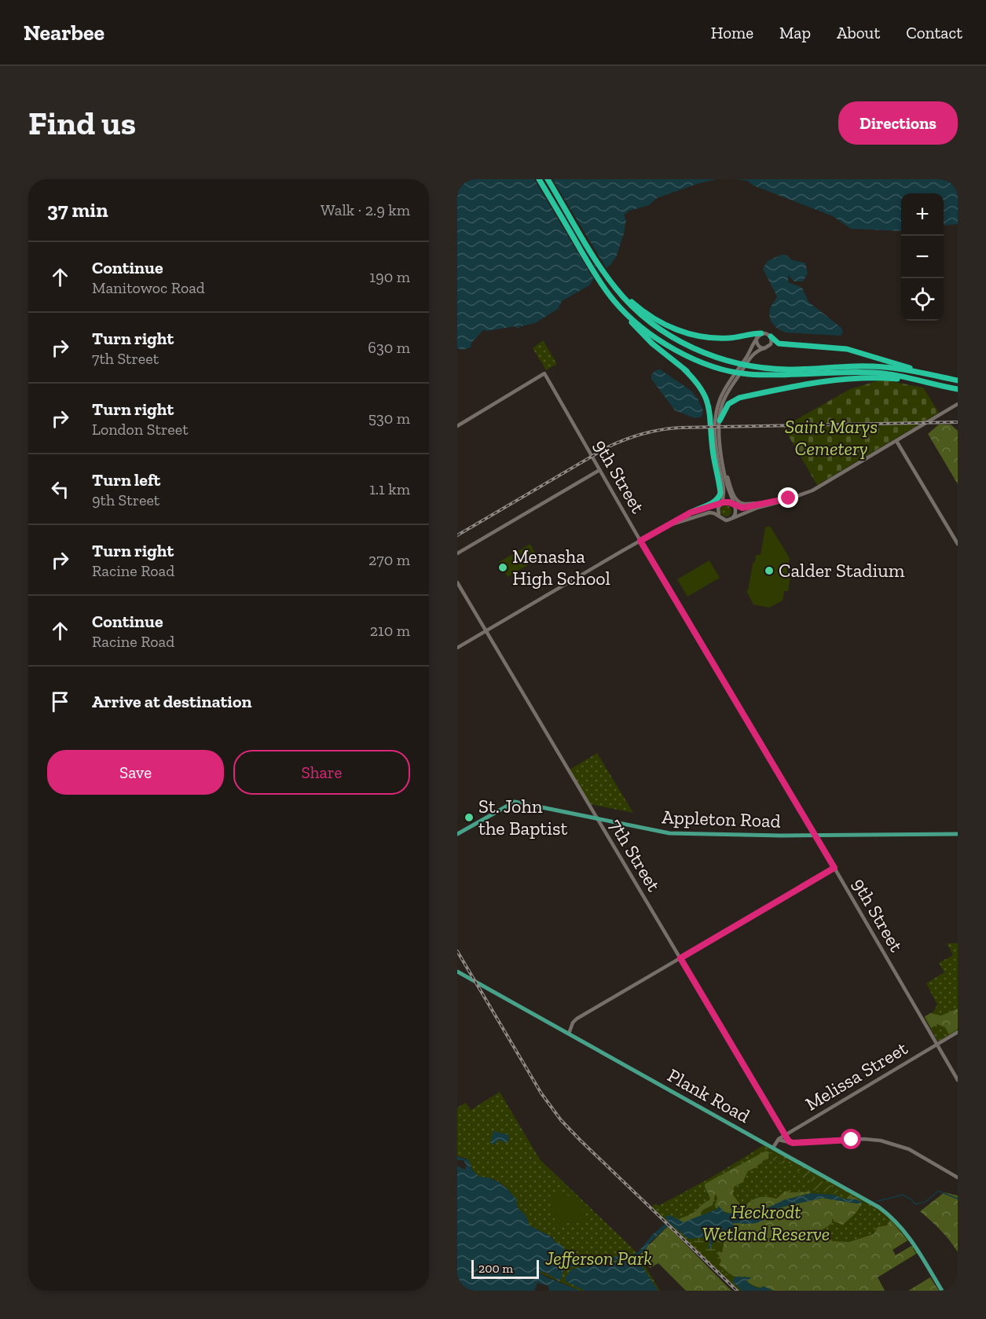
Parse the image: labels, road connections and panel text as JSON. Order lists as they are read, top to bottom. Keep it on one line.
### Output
{"streets":{"main road":["Appleton Road","Plank Road"],"street":["9th Street","7th Street","Melissa Street"]},"crossings":[["9th Street","Appleton Road"],["9th Street","Melissa Street"],["Appleton Road","7th Street"],["7th Street","Melissa Street"]],"parks":["Saint Marys Cemetery","Heckrodt Wetland Reserve","Jefferson Park"],"places":["Menasha High School","Calder Stadium","St. John the Baptist"],"scale_bar":"200 m","page":{"header":"Nearbee","nav":["Home","Map","About","Contact"],"buttons":["Directions",["Save","Share"]],"title":"Find us","heading":["37 min","Walk · 2.9 km"],"map_buttons":["+","−"],"list":[["Continue","Manitowoc Road","190 m"],["Turn right","7th Street","630 m"],["Turn right","London Street","530 m"],["Turn left","9th Street","1.1 km"],["Turn right","Racine Road","270 m"],["Continue","Racine Road","210 m"],"Arrive at destination"],"scale":"200 m"}}
